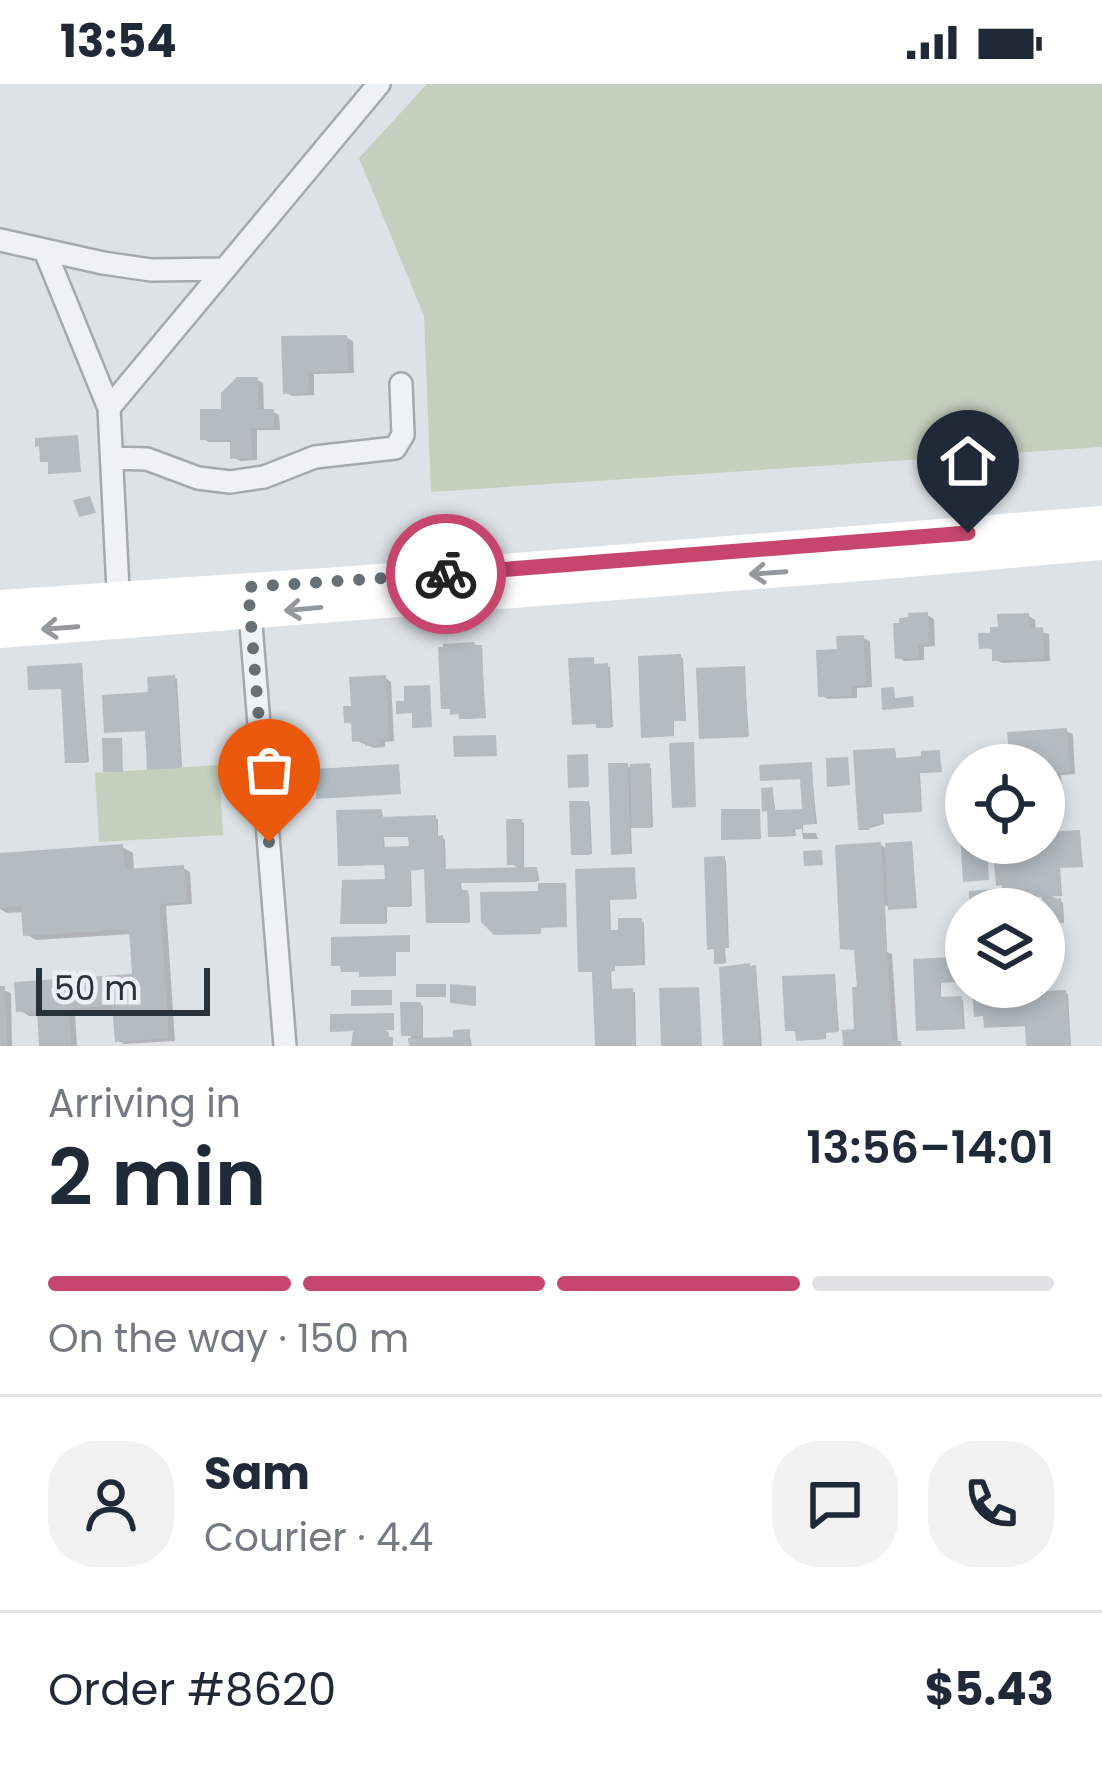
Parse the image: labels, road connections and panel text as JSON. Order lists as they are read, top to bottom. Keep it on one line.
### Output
{"scale_bar":"50 m","page":{"status":"13:54","scale":"50 m","heading":["2 min","Arriving in","13:56–14:01"],"panel":["Sam","Courier · 4.4","Order #8620","$5.43"],"bar":"On the way · 150 m"}}
